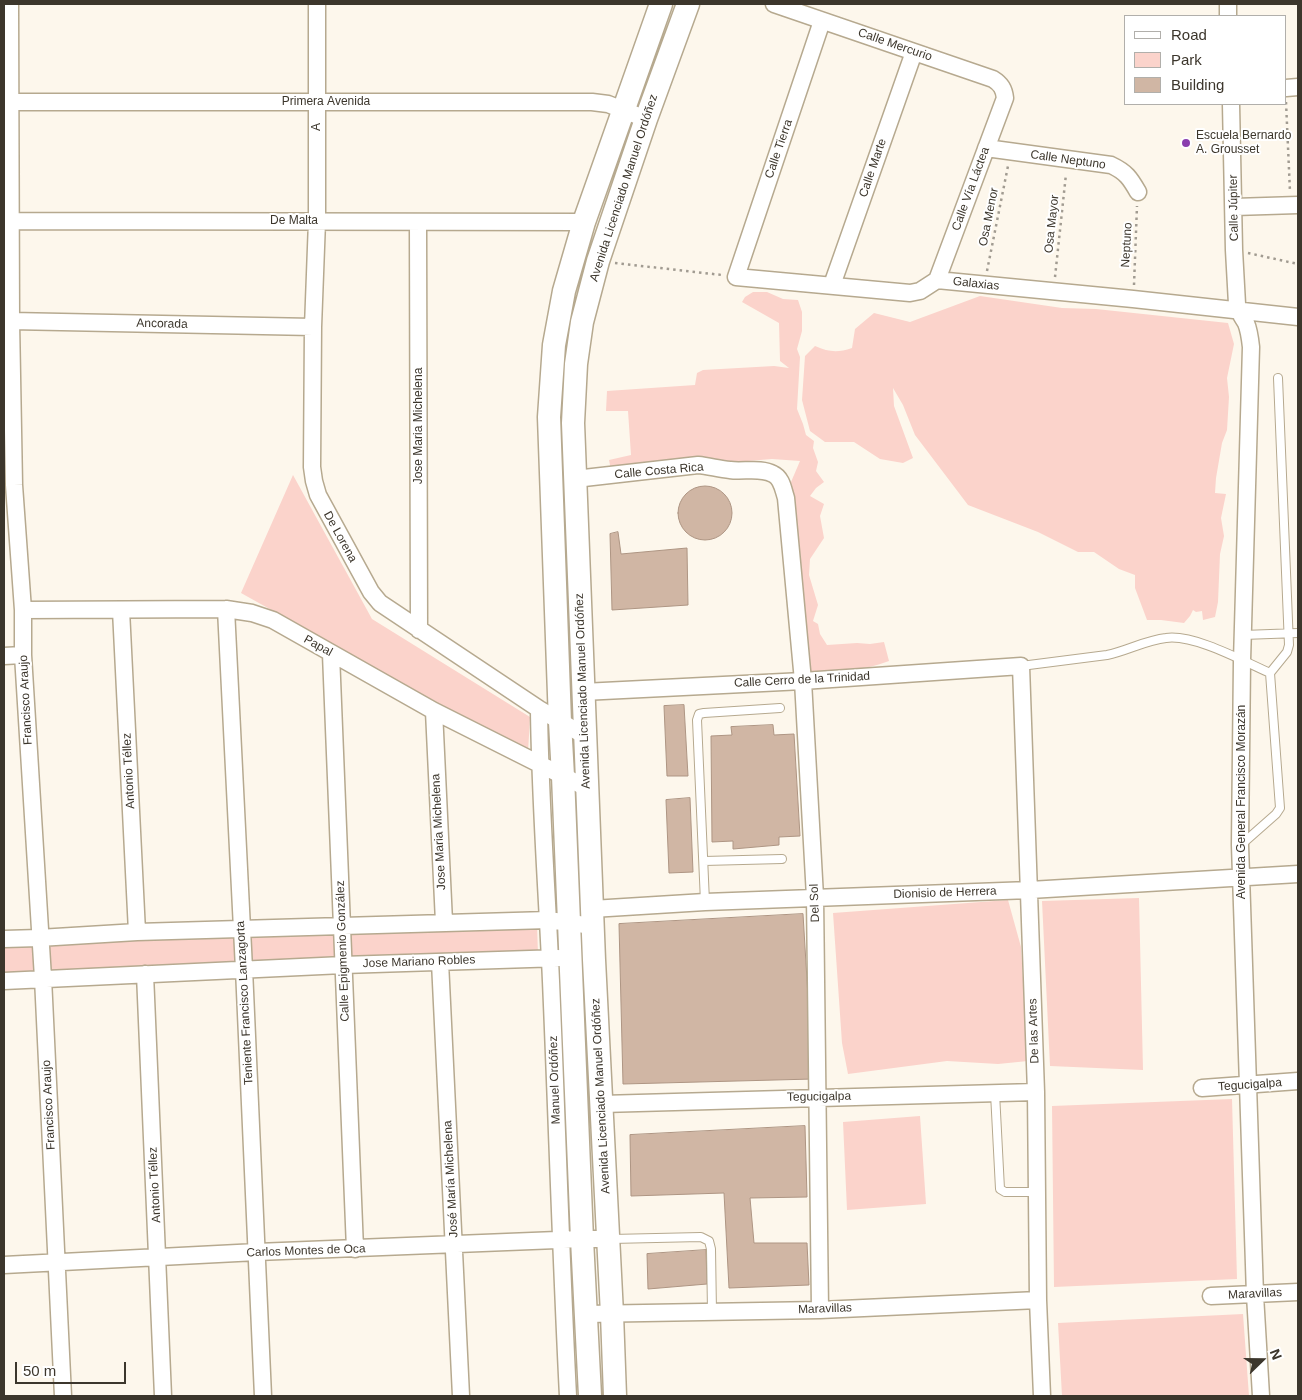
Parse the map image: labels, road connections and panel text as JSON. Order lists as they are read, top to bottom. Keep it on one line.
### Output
{"streets":{"main road":["Avenida Licenciado Manuel Ordóñez"],"street":["Calle Mercurio","Primera Avenida","A","Calle Tierra","Calle Neptuno","Calle Marte","Calle Vía Láctea","Calle Júpiter","De Malta","Galaxias","Ancorada","Jose Maria Michelena","Calle Costa Rica","De Lorena","Papal","Calle Cerro de la Trinidad","Francisco Araujo","Antonio Téllez","Avenida General Francisco Morazán","Dionisio de Herrera","Del Sol","Calle Epigmenio González","Jose Mariano Robles","Teniente Francisco Lanzagorta","De las Artes","Tegucigalpa","José María Michelena","Carlos Montes de Oca","Maravillas"],"path":["Osa Menor","Osa Mayor","Neptuno"]},"crossings":[["Calle Mercurio","Calle Tierra"],["Calle Mercurio","Calle Marte"],["Calle Mercurio","Calle Vía Láctea"],["Primera Avenida","A"],["Primera Avenida","Avenida Licenciado Manuel Ordóñez"],["Primera Avenida","Francisco Araujo"],["A","De Malta"],["A","De Lorena"],["Calle Tierra","Galaxias"],["Calle Neptuno","Calle Vía Láctea"],["Calle Neptuno","Osa Menor"],["Calle Neptuno","Osa Mayor"],["Calle Neptuno","Neptuno"],["Calle Marte","Galaxias"],["Avenida Licenciado Manuel Ordóñez","De Malta"],["Avenida Licenciado Manuel Ordóñez","Calle Costa Rica"],["Avenida Licenciado Manuel Ordóñez","De Lorena"],["Avenida Licenciado Manuel Ordóñez","Papal"],["Avenida Licenciado Manuel Ordóñez","Calle Cerro de la Trinidad"],["Avenida Licenciado Manuel Ordóñez","Dionisio de Herrera"],["Avenida Licenciado Manuel Ordóñez","Jose Mariano Robles"],["Avenida Licenciado Manuel Ordóñez","Tegucigalpa"],["Avenida Licenciado Manuel Ordóñez","Carlos Montes de Oca"],["Avenida Licenciado Manuel Ordóñez","Maravillas"],["Calle Vía Láctea","Galaxias"],["Calle Júpiter","Galaxias"],["Calle Júpiter","Avenida General Francisco Morazán"],["Osa Menor","Galaxias"],["De Malta","Jose Maria Michelena"],["De Malta","De Lorena"],["De Malta","Francisco Araujo"],["Osa Mayor","Galaxias"],["Neptuno","Galaxias"],["Galaxias","Avenida General Francisco Morazán"],["Ancorada","De Lorena"],["Ancorada","Francisco Araujo"],["Jose Maria Michelena","De Lorena"],["Jose Maria Michelena","Papal"],["Calle Costa Rica","Del Sol"],["Papal","Francisco Araujo"],["Papal","Antonio Téllez"],["Papal","Calle Epigmenio González"],["Papal","Teniente Francisco Lanzagorta"],["Calle Cerro de la Trinidad","Del Sol"],["Calle Cerro de la Trinidad","De las Artes"],["Francisco Araujo","Jose Mariano Robles"],["Francisco Araujo","Carlos Montes de Oca"],["Antonio Téllez","Jose Mariano Robles"],["Antonio Téllez","Carlos Montes de Oca"],["Avenida General Francisco Morazán","Dionisio de Herrera"],["Avenida General Francisco Morazán","Tegucigalpa"],["Avenida General Francisco Morazán","Maravillas"],["Dionisio de Herrera","Del Sol"],["Dionisio de Herrera","De las Artes"],["Del Sol","Tegucigalpa"],["Del Sol","Maravillas"],["Calle Epigmenio González","Jose Mariano Robles"],["Calle Epigmenio González","Carlos Montes de Oca"],["Jose Mariano Robles","Teniente Francisco Lanzagorta"],["Jose Mariano Robles","José María Michelena"],["Teniente Francisco Lanzagorta","Carlos Montes de Oca"],["De las Artes","Tegucigalpa"],["De las Artes","Maravillas"],["José María Michelena","Carlos Montes de Oca"]],"places":["Escuela Bernardo A. Grousset"],"legend":["Road","Park","Building"],"scale_bar":"50 m","north":"right"}
